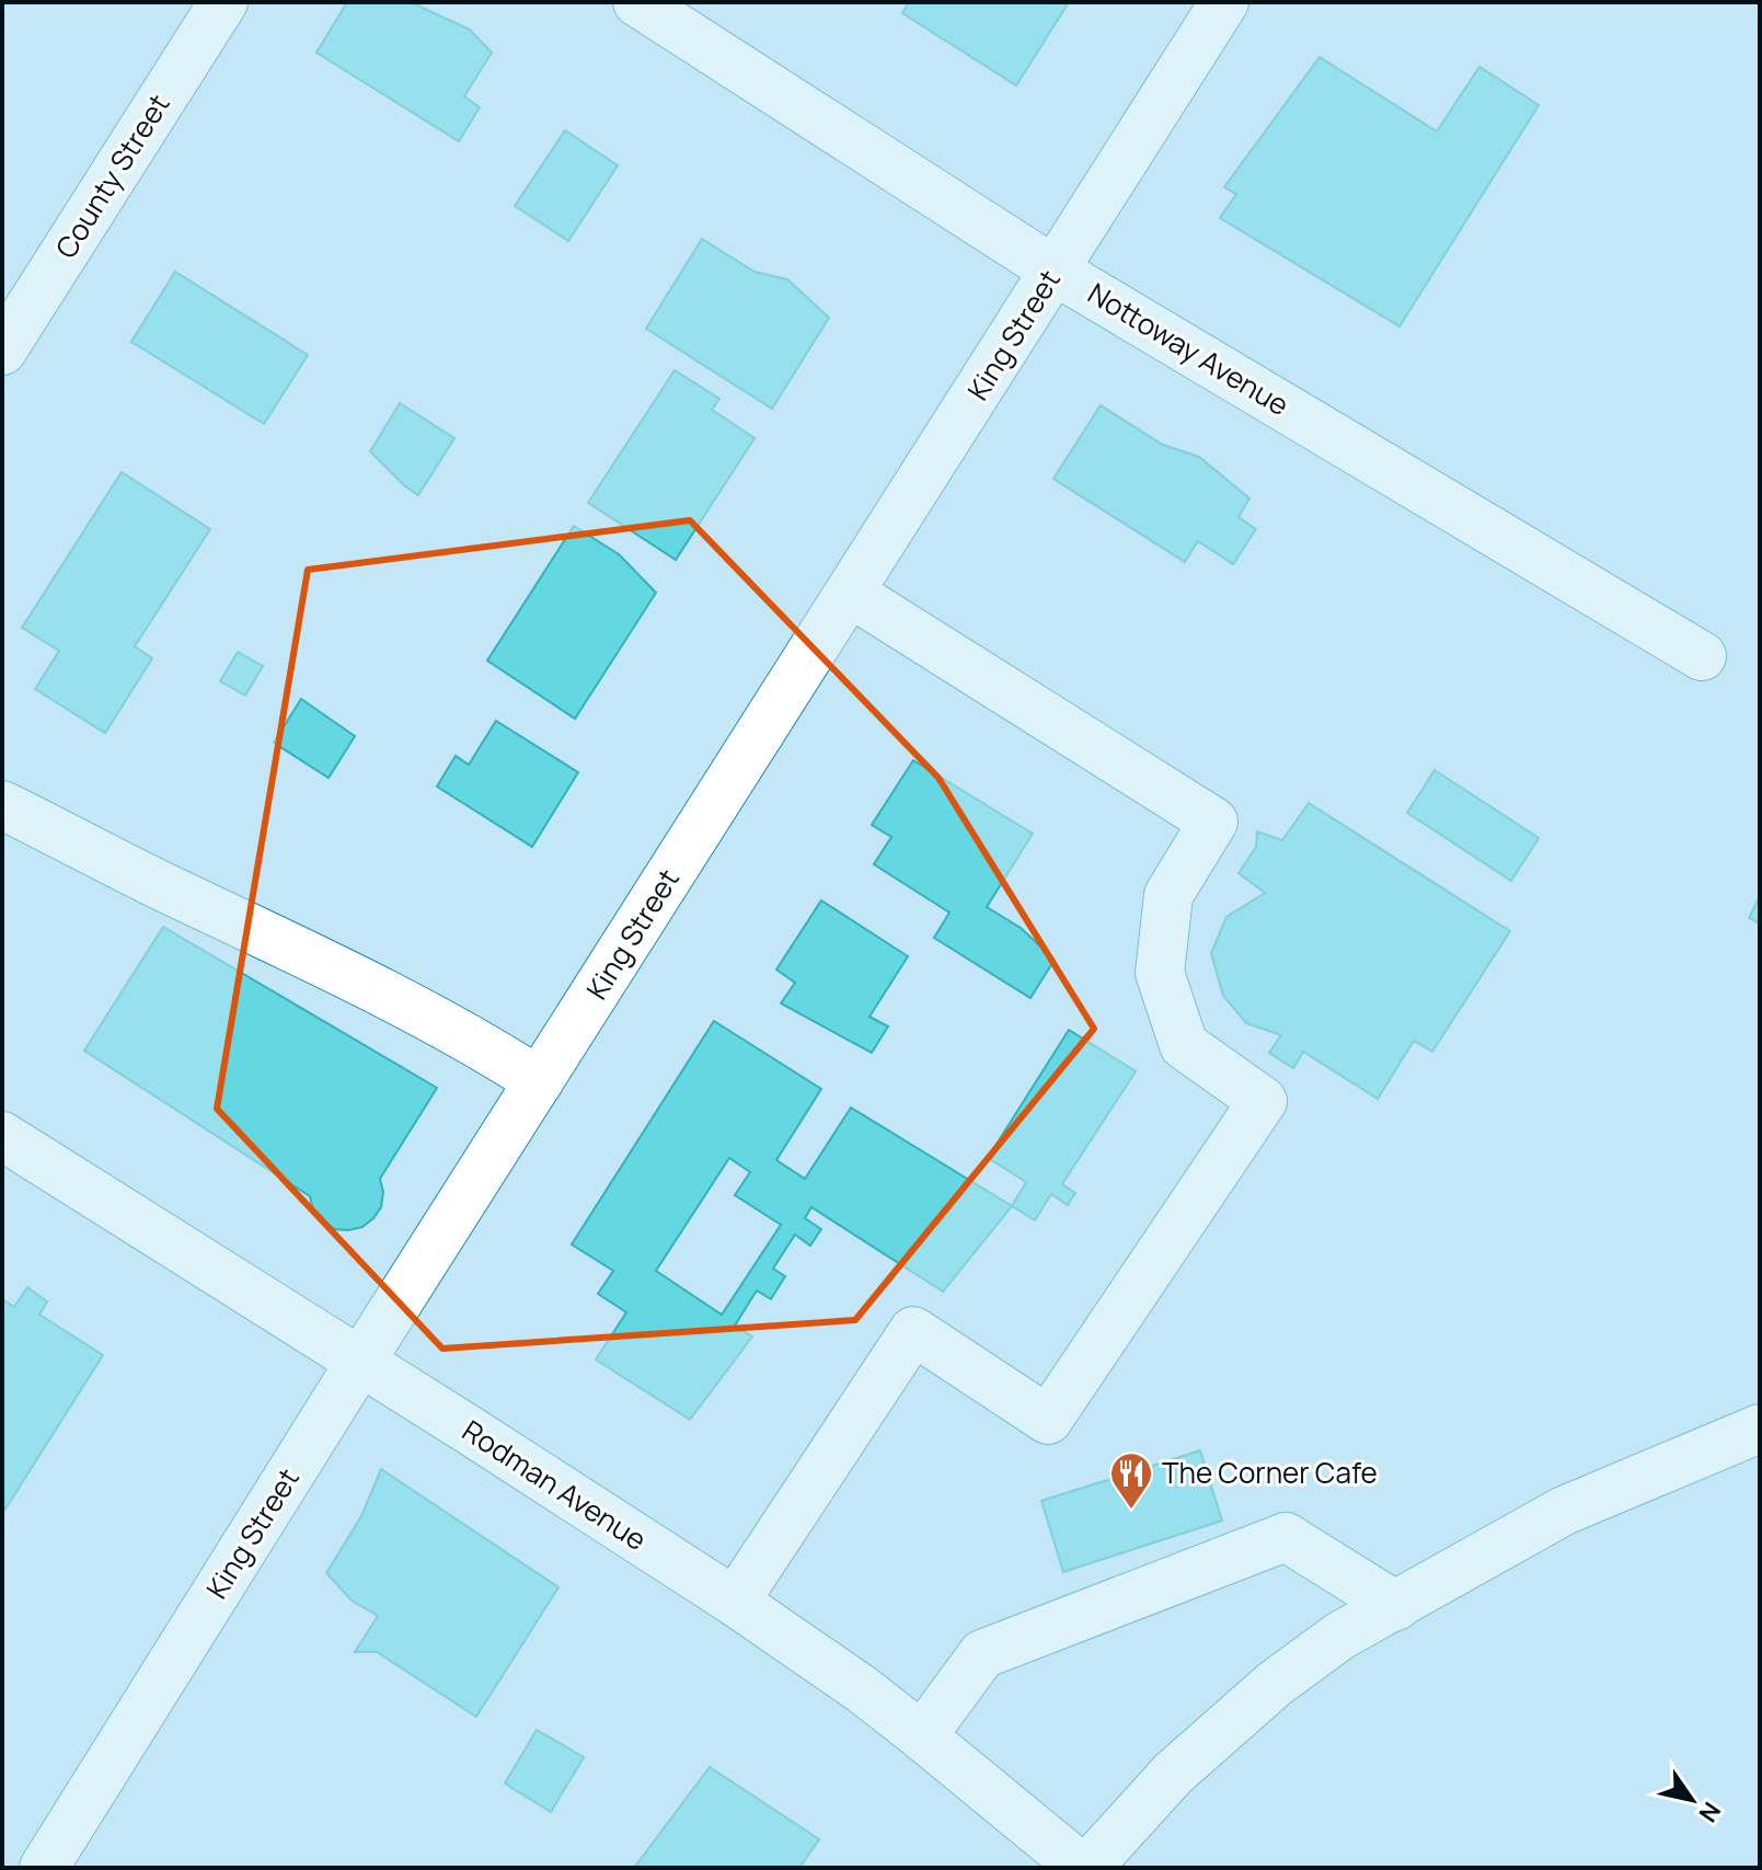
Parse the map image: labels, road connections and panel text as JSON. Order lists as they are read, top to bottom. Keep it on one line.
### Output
{"streets":{"street":["County Street","King Street","Nottoway Avenue","Rodman Avenue"]},"crossings":[["King Street","Nottoway Avenue"],["King Street","Rodman Avenue"]],"places":{"restaurant":["The Corner Cafe"]},"north":"bottom right"}
